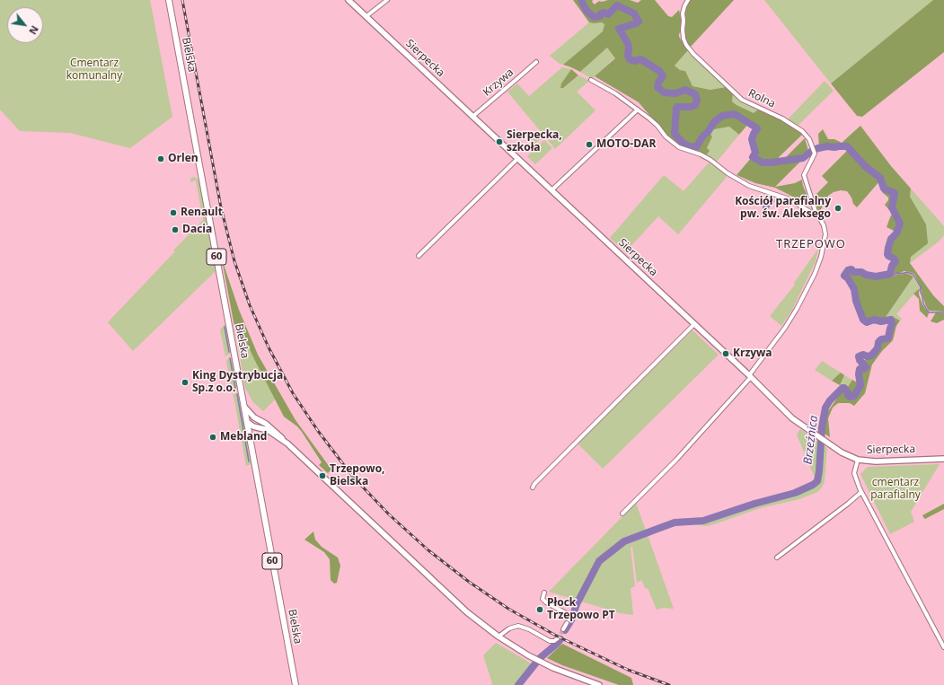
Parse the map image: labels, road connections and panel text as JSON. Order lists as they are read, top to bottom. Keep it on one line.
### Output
{"streets":{"main road":["Bielska","60"],"street":["Sierpecka","Krzywa","Rolna"]},"crossings":[["Sierpecka","Krzywa"]],"districts":["TRZEPOWO"],"water":["Brzeźnica"],"parks":["Cmentarz komunalny","cmentarz parafialny"],"places":["Sierpecka, szkoła","MOTO-DAR","Orlen","Kościół parafialny pw. św. Aleksego","Renault","Dacia","Krzywa","King Dystrybucja Sp.z o.o.","Mebland","Trzepowo, Bielska","Płock Trzepowo PT"],"north":"bottom right"}
